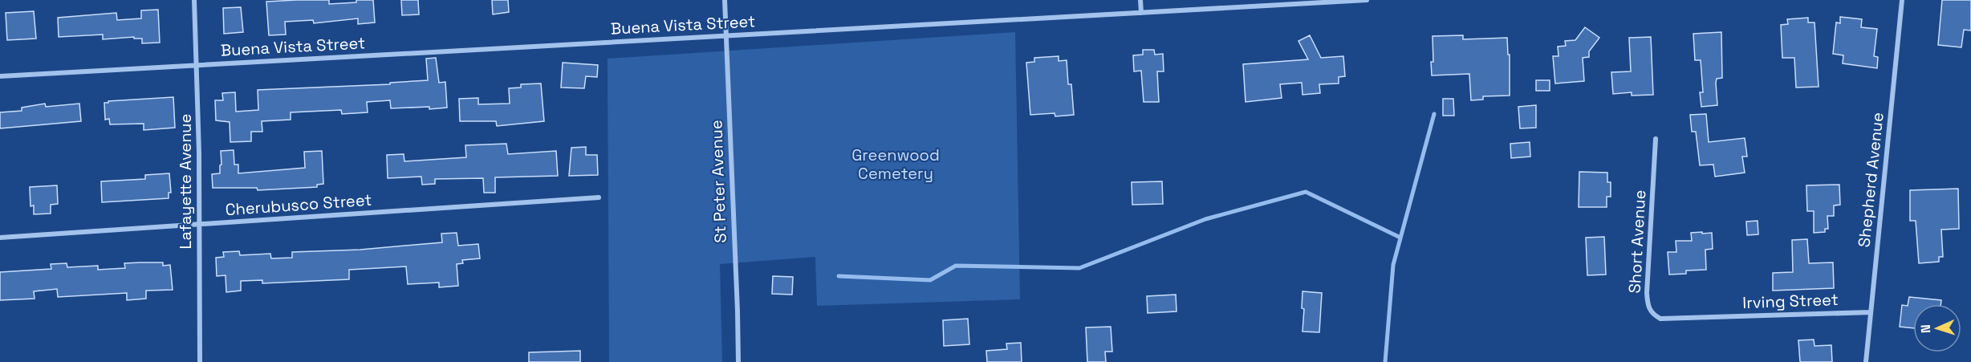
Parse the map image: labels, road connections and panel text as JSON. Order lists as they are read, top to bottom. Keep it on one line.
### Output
{"streets":{"street":["Buena Vista Street","Shepherd Avenue","Lafayette Avenue","St Peter Avenue","Cherubusco Street","Short Avenue","Irving Street"]},"crossings":[["Buena Vista Street","Lafayette Avenue"],["Buena Vista Street","St Peter Avenue"],["Shepherd Avenue","Irving Street"],["Lafayette Avenue","Cherubusco Street"],["Short Avenue","Irving Street"]],"parks":["Greenwood Cemetery"],"north":"left"}
